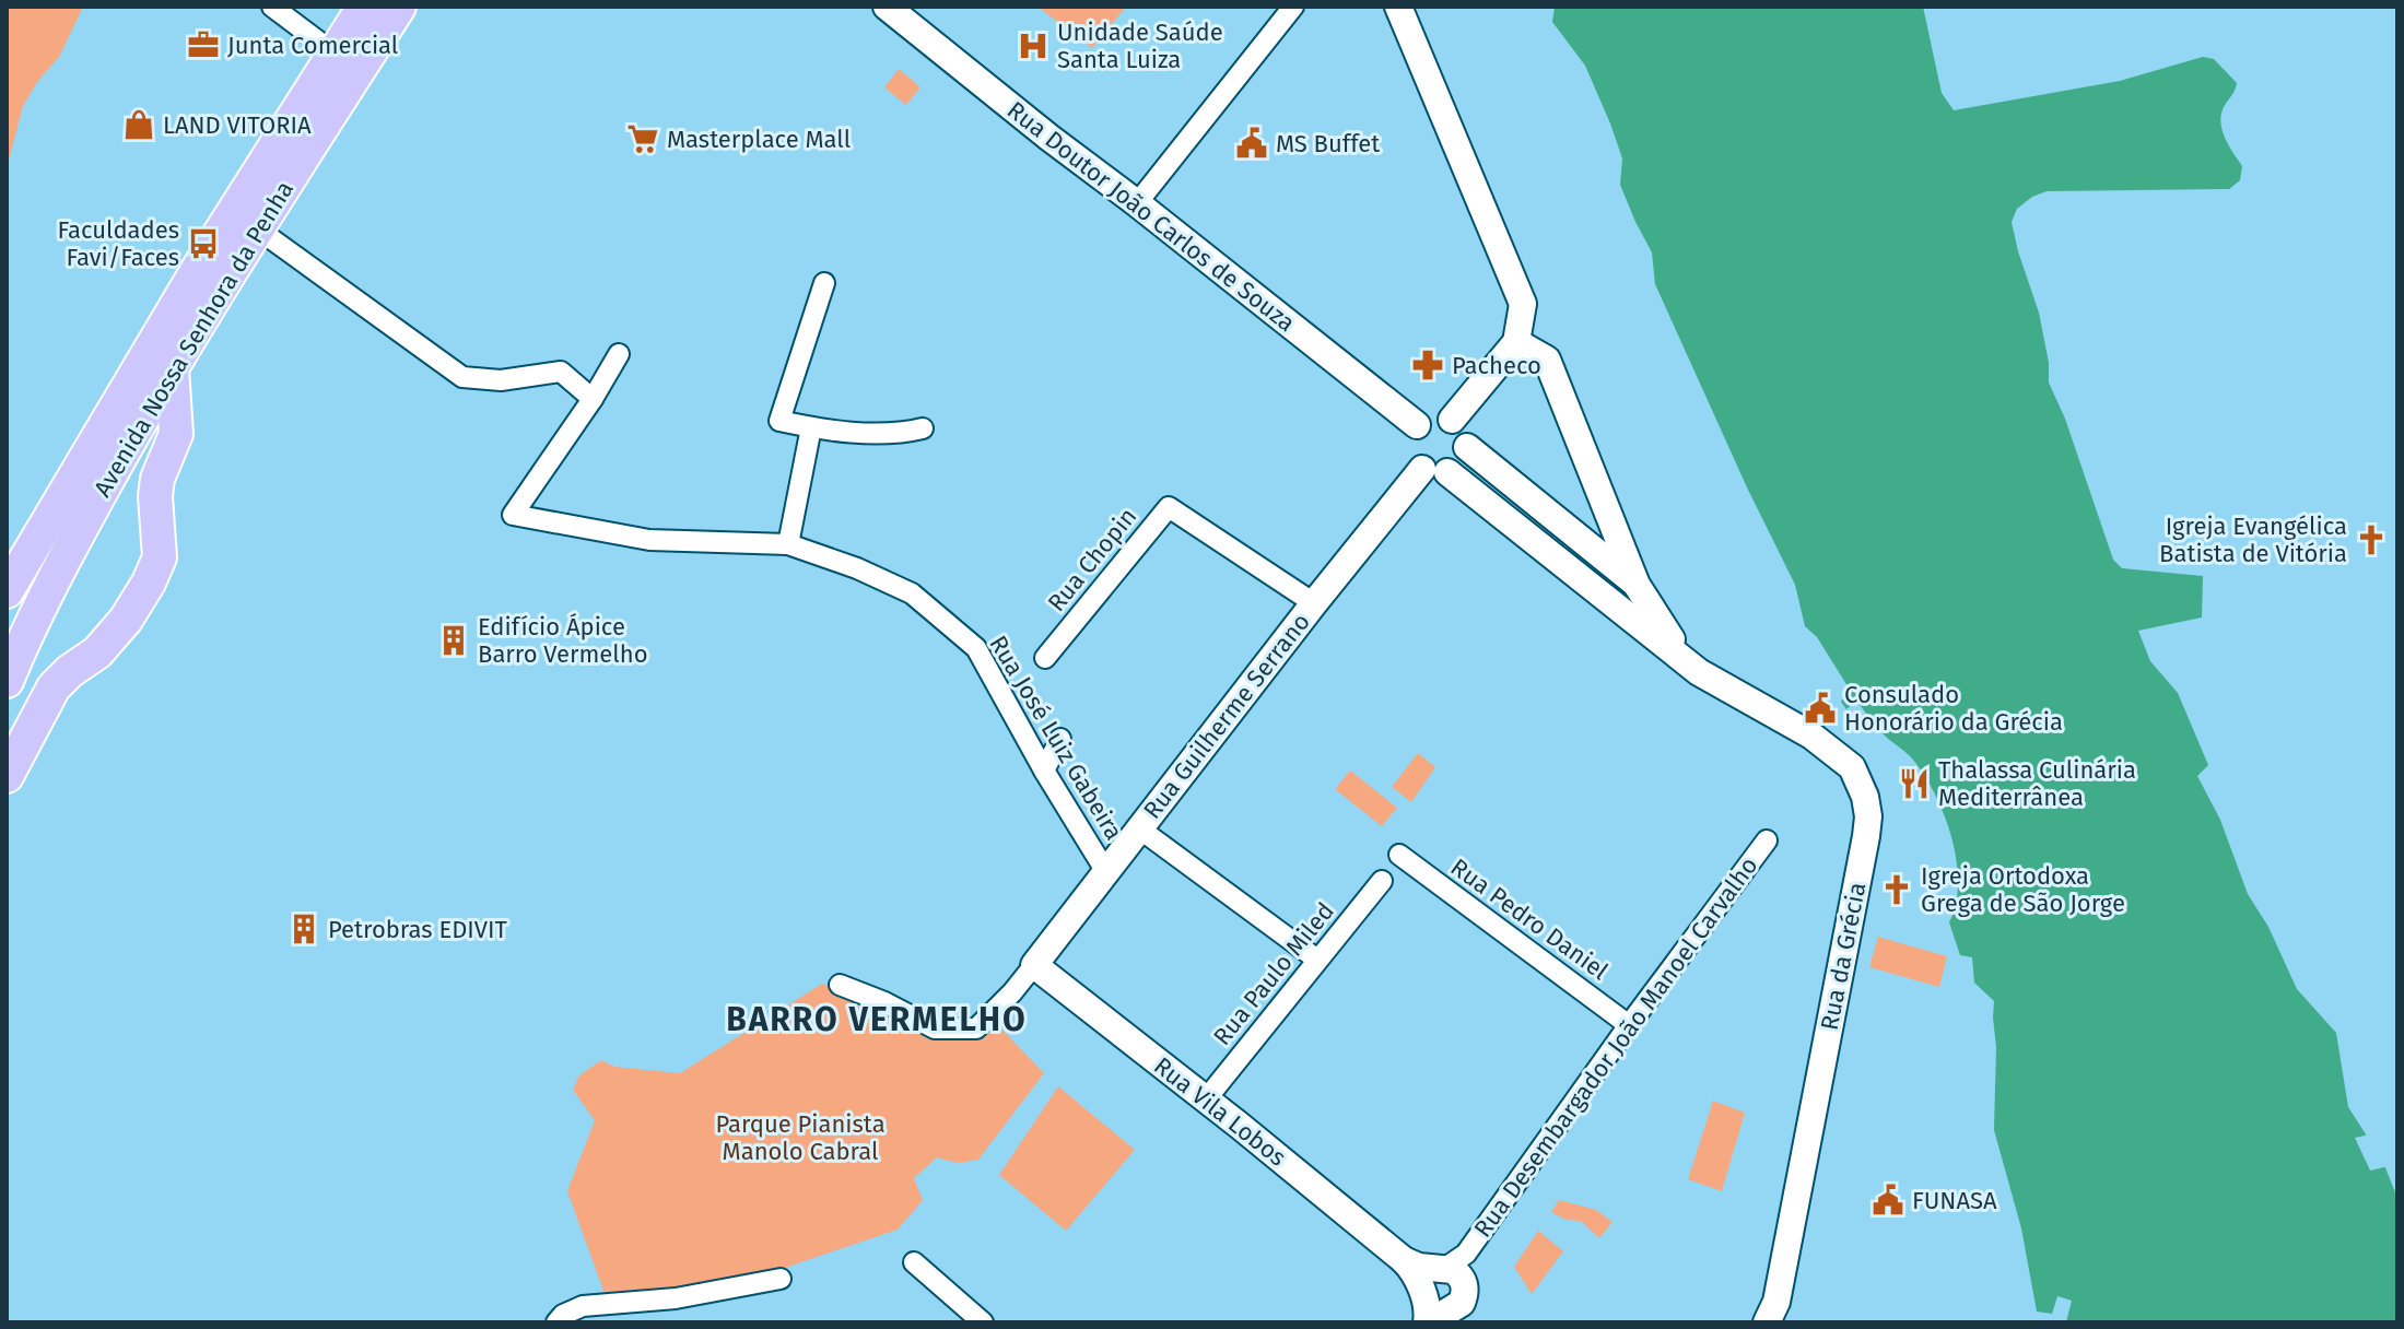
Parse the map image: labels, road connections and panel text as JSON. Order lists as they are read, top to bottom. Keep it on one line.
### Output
{"streets":{"main road":["Avenida Nossa Senhora da Penha"],"street":["Rua Doutor João Carlos de Souza","Rua Chopin","Rua Guilherme Serrano","Rua José Luiz Gabeira","Rua Pedro Daniel","Rua da Grécia","Rua Paulo Miled","Rua Desembargador João Manoel Carvalho","Rua Vila Lobos"]},"crossings":[["Rua Doutor João Carlos de Souza","Rua Guilherme Serrano"],["Rua Chopin","Rua Guilherme Serrano"],["Rua Guilherme Serrano","Rua José Luiz Gabeira"],["Rua Guilherme Serrano","Rua Vila Lobos"],["Rua Pedro Daniel","Rua Desembargador João Manoel Carvalho"],["Rua Paulo Miled","Rua Vila Lobos"],["Rua Desembargador João Manoel Carvalho","Rua Vila Lobos"]],"districts":["BARRO VERMELHO"],"parks":["Parque Pianista Manolo Cabral"],"places":{"office":["Junta Comercial"],"hospital":["Unidade Saúde Santa Luiza"],"shop":["LAND VITORIA"],"supermarket":["Masterplace Mall"],"public building":["MS Buffet","Consulado Honorário da Grécia","FUNASA"],"bus stop":["Faculdades Favi/Faces"],"pharmacy":["Pacheco"],"church":["Igreja Evangélica Batista de Vitória","Igreja Ortodoxa Grega de São Jorge"],"building":["Edifício Ápice Barro Vermelho","Petrobras EDIVIT"],"restaurant":["Thalassa Culinária Mediterrânea"]}}
